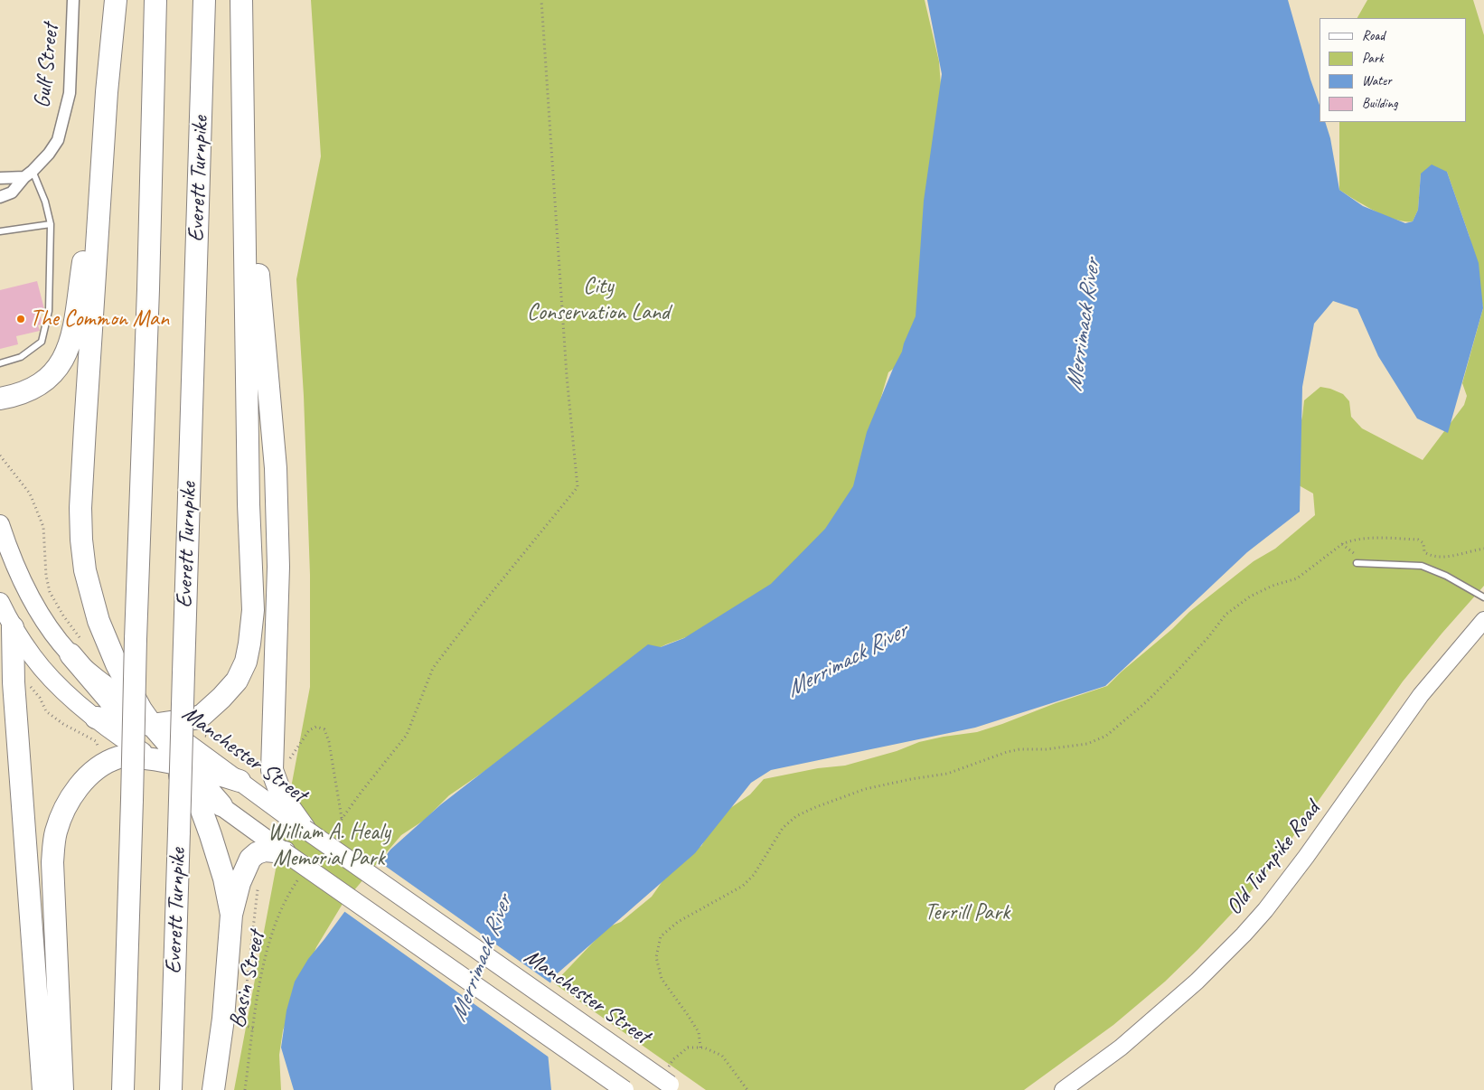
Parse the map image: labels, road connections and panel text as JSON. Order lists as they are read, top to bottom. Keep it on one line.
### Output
{"streets":{"highway":["Everett Turnpike"],"main road":["Manchester Street"],"street":["Gulf Street","Old Turnpike Road"],"path":["Basin Street"]},"water":["Merrimack River"],"parks":["City Conservation Land","William A. Healy Memorial Park","Terrill Park"],"places":["The Common Man"],"legend":["Road","Park","Water","Building"]}
